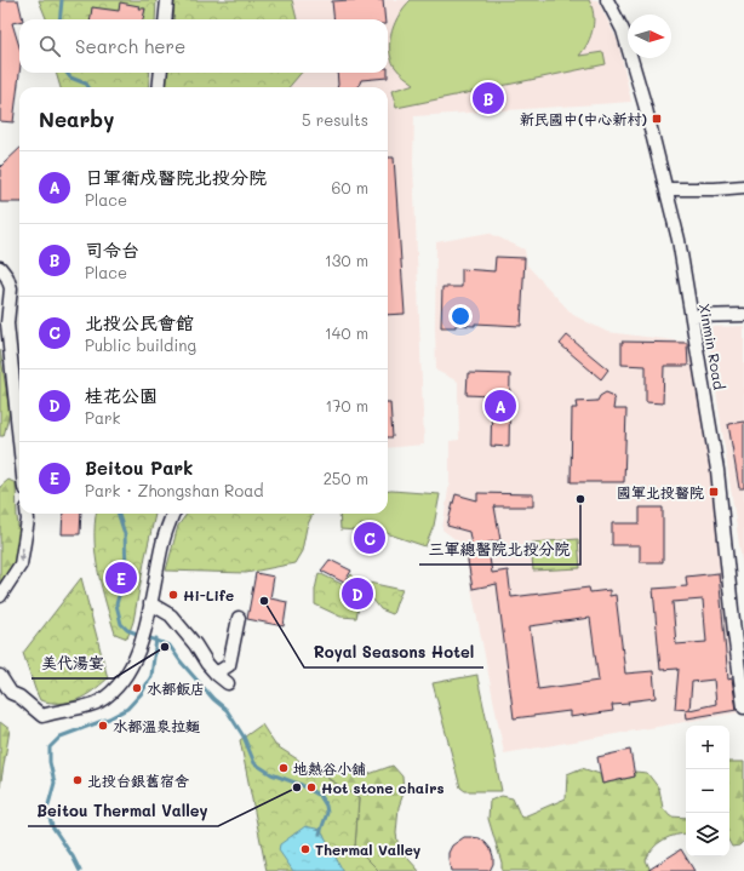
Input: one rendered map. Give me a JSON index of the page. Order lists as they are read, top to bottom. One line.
{"streets":{"street":["Xinmin Road"]},"places":{"transit":["新民國中(中心新村)","國軍北投醫院"],"other":["三軍總醫院北投分院","Hi-Life","Royal Seasons Hotel","美代湯宴","水都飯店","水都溫泉拉麵","地熱谷小舖","北投台銀舊宿舍","Beitou Thermal Valley","Hot stone chairs","Thermal Valley"]},"north":"right","page":{"search":"Search here","pins":["B","A","C","E","D"],"heading":["Nearby","5 results"],"list":[{"mark":"A","name":"日軍衛戍醫院北投分院","note":"Place","value":"60 m"},{"mark":"B","name":"司令台","note":"Place","value":"130 m"},{"mark":"C","name":"北投公民會館","note":"Public building","value":"140 m"},{"mark":"D","name":"桂花公園","note":"Park","value":"170 m"},{"mark":"E","name":"Beitou Park","note":"Park · Zhongshan Road","value":"250 m"}],"map_buttons":["+","−"]}}
